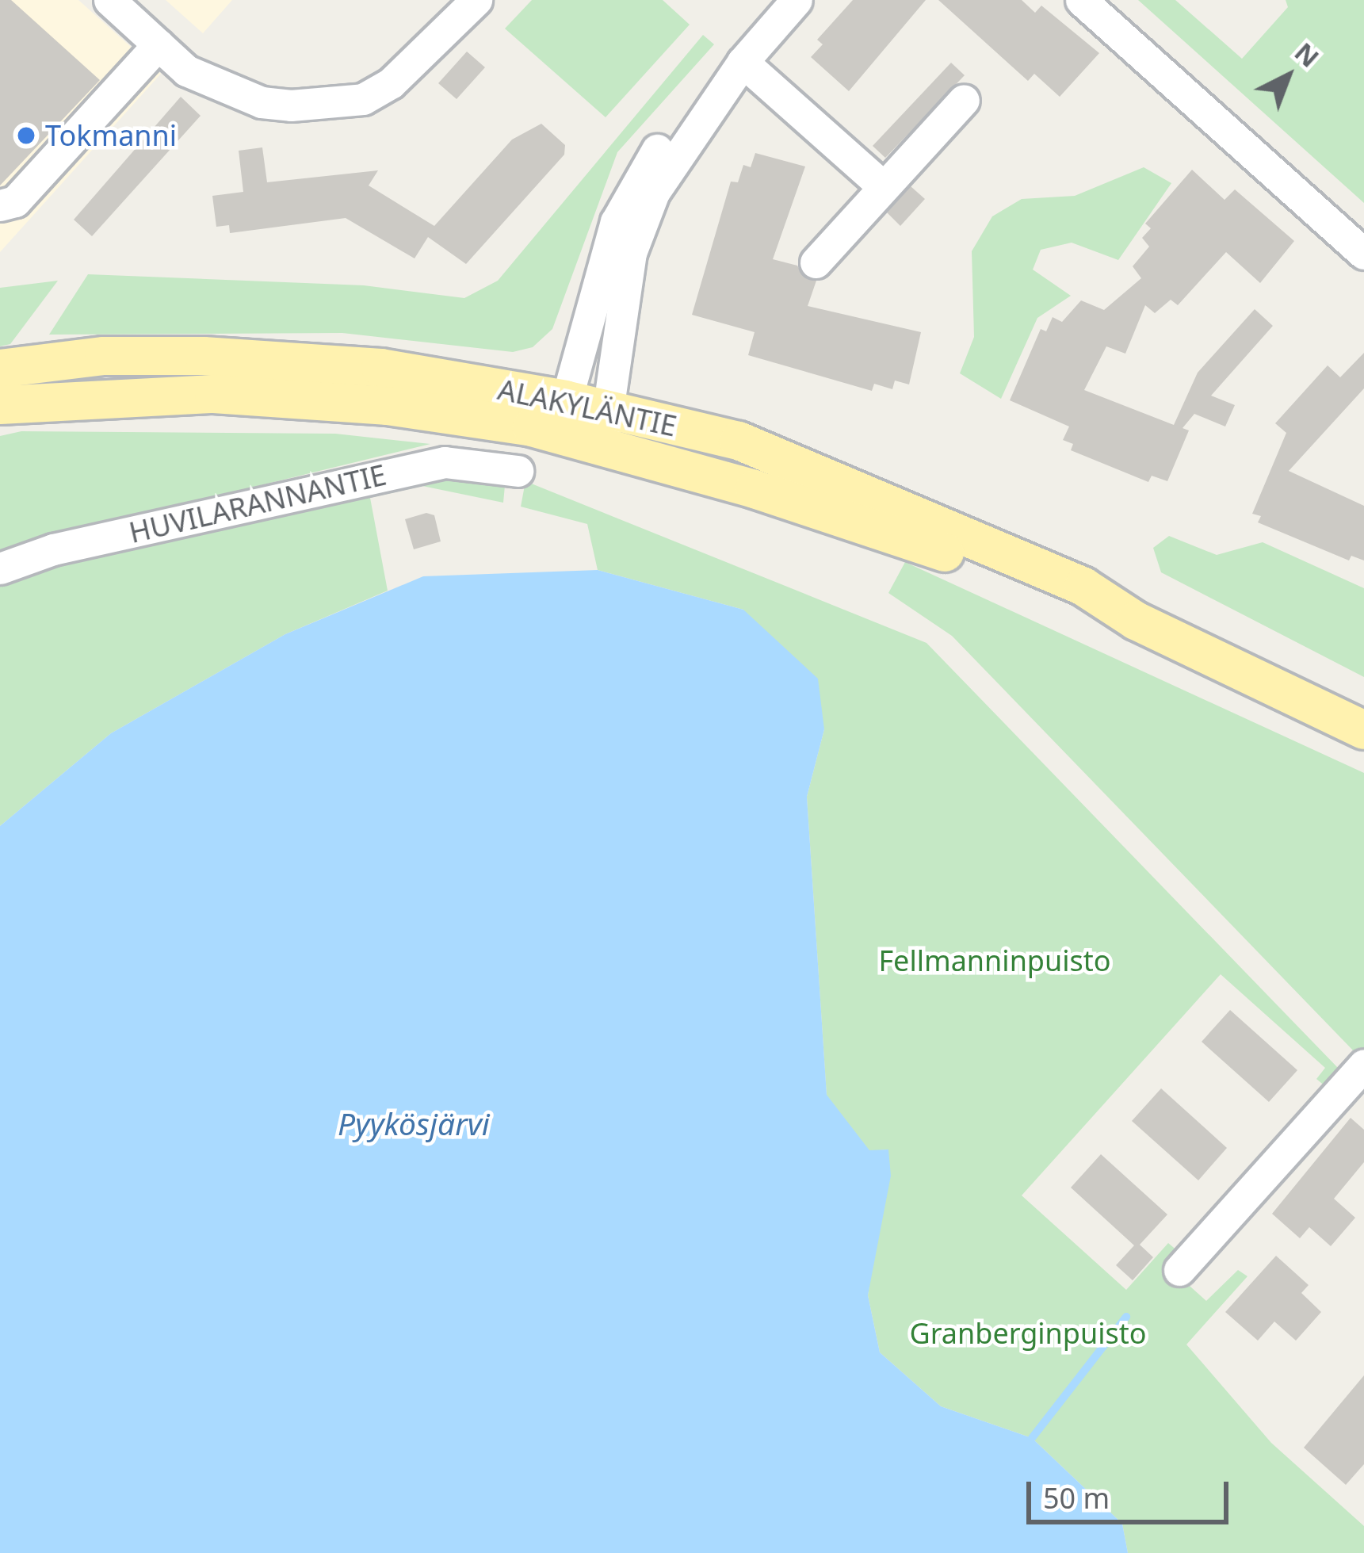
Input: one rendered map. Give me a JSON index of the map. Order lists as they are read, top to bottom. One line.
{"streets":{"main road":["ALAKYLÄNTIE"],"street":["HUVILARANNANTIE"]},"water":["Pyykösjärvi"],"parks":["Fellmanninpuisto","Granberginpuisto"],"places":["Tokmanni"],"scale_bar":"50 m","north":"top right"}
